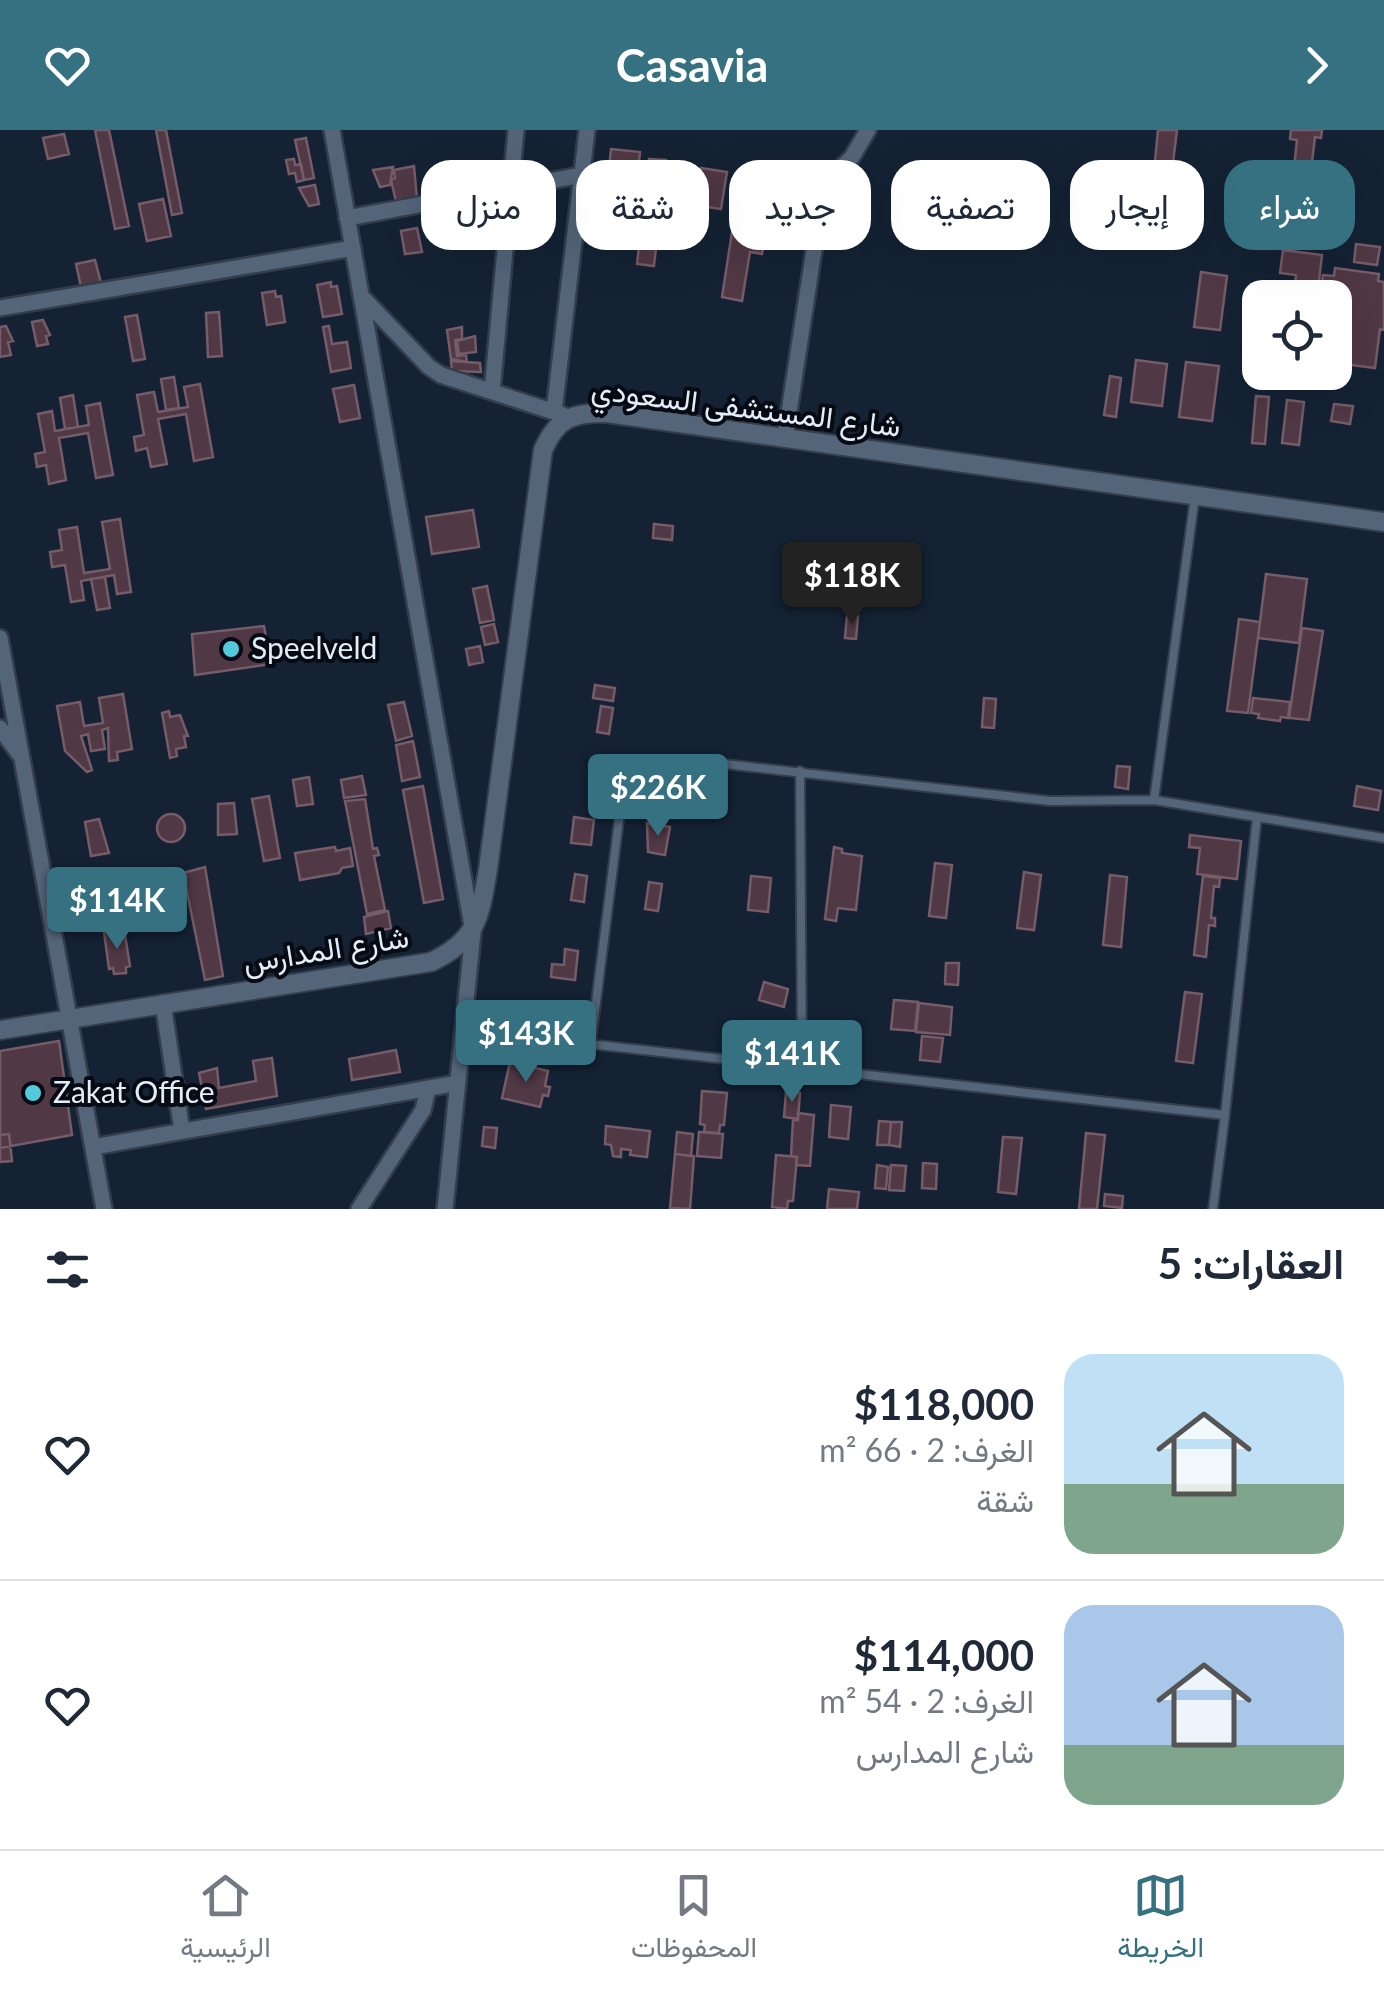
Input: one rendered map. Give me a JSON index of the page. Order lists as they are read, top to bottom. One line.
{"streets":{"street":["شارع المستشفى السعودي","شارع المدارس"]},"crossings":[["شارع المستشفى السعودي","شارع المدارس"]],"places":["Speelveld","Zakat Office"],"page":{"header":"Casavia","chip":["شراء","إيجار","تصفية","جديد","شقة","منزل"],"price":["$118K","$226K","$114K","$143K","$141K"],"heading":"العقارات: 5","list":[{"name":"$118,000","note":"الغرف: 2 · 66 m² · شقة"},{"name":"$114,000","note":"الغرف: 2 · 54 m² · شارع المدارس"}],"tabs":["الخريطة","المحفوظات","الرئيسية"]}}
